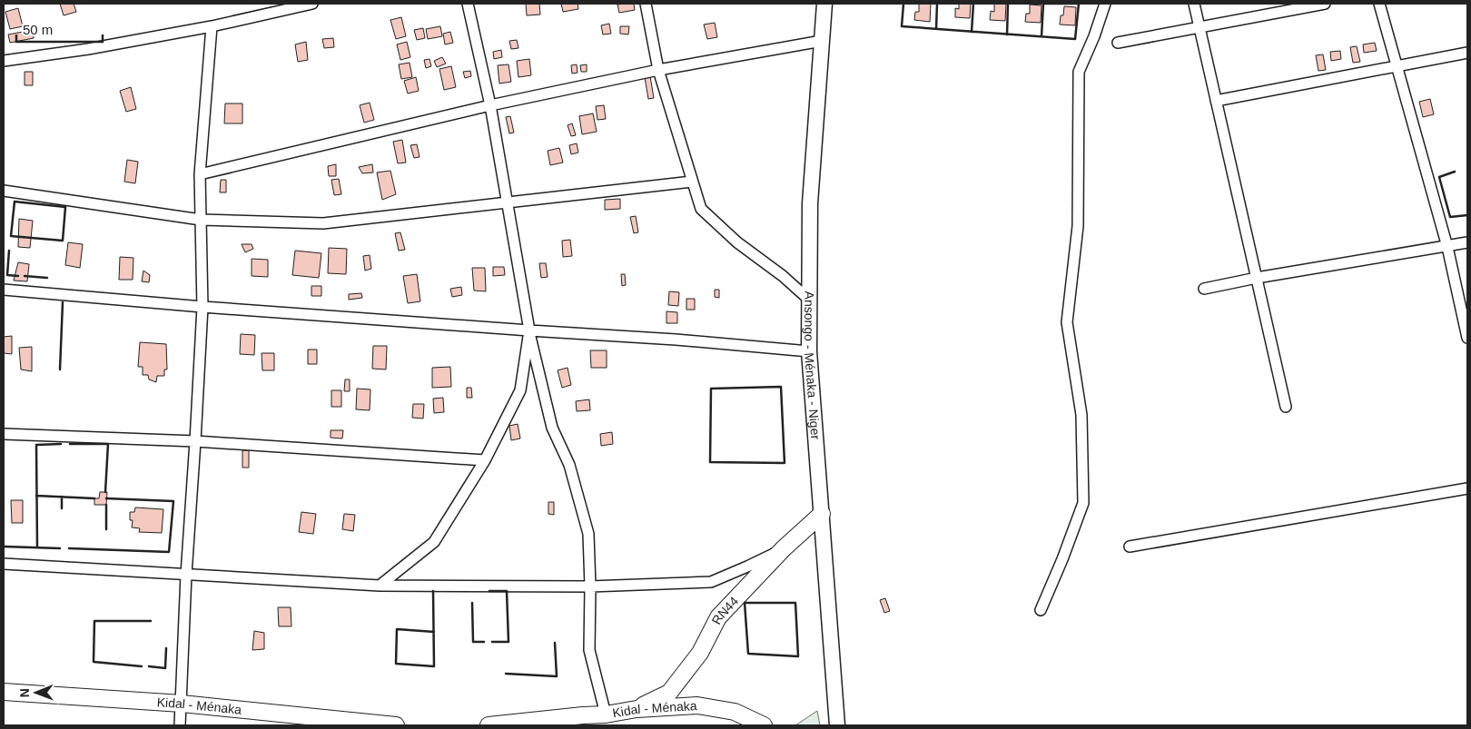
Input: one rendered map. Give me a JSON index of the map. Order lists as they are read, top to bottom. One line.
{"streets":{"main road":["Ansongo - Ménaka - Niger","RN44","Kidal - Ménaka"]},"crossings":[["Ansongo - Ménaka - Niger","RN44"],["RN44","Kidal - Ménaka"]],"scale_bar":"50 m","north":"left"}
